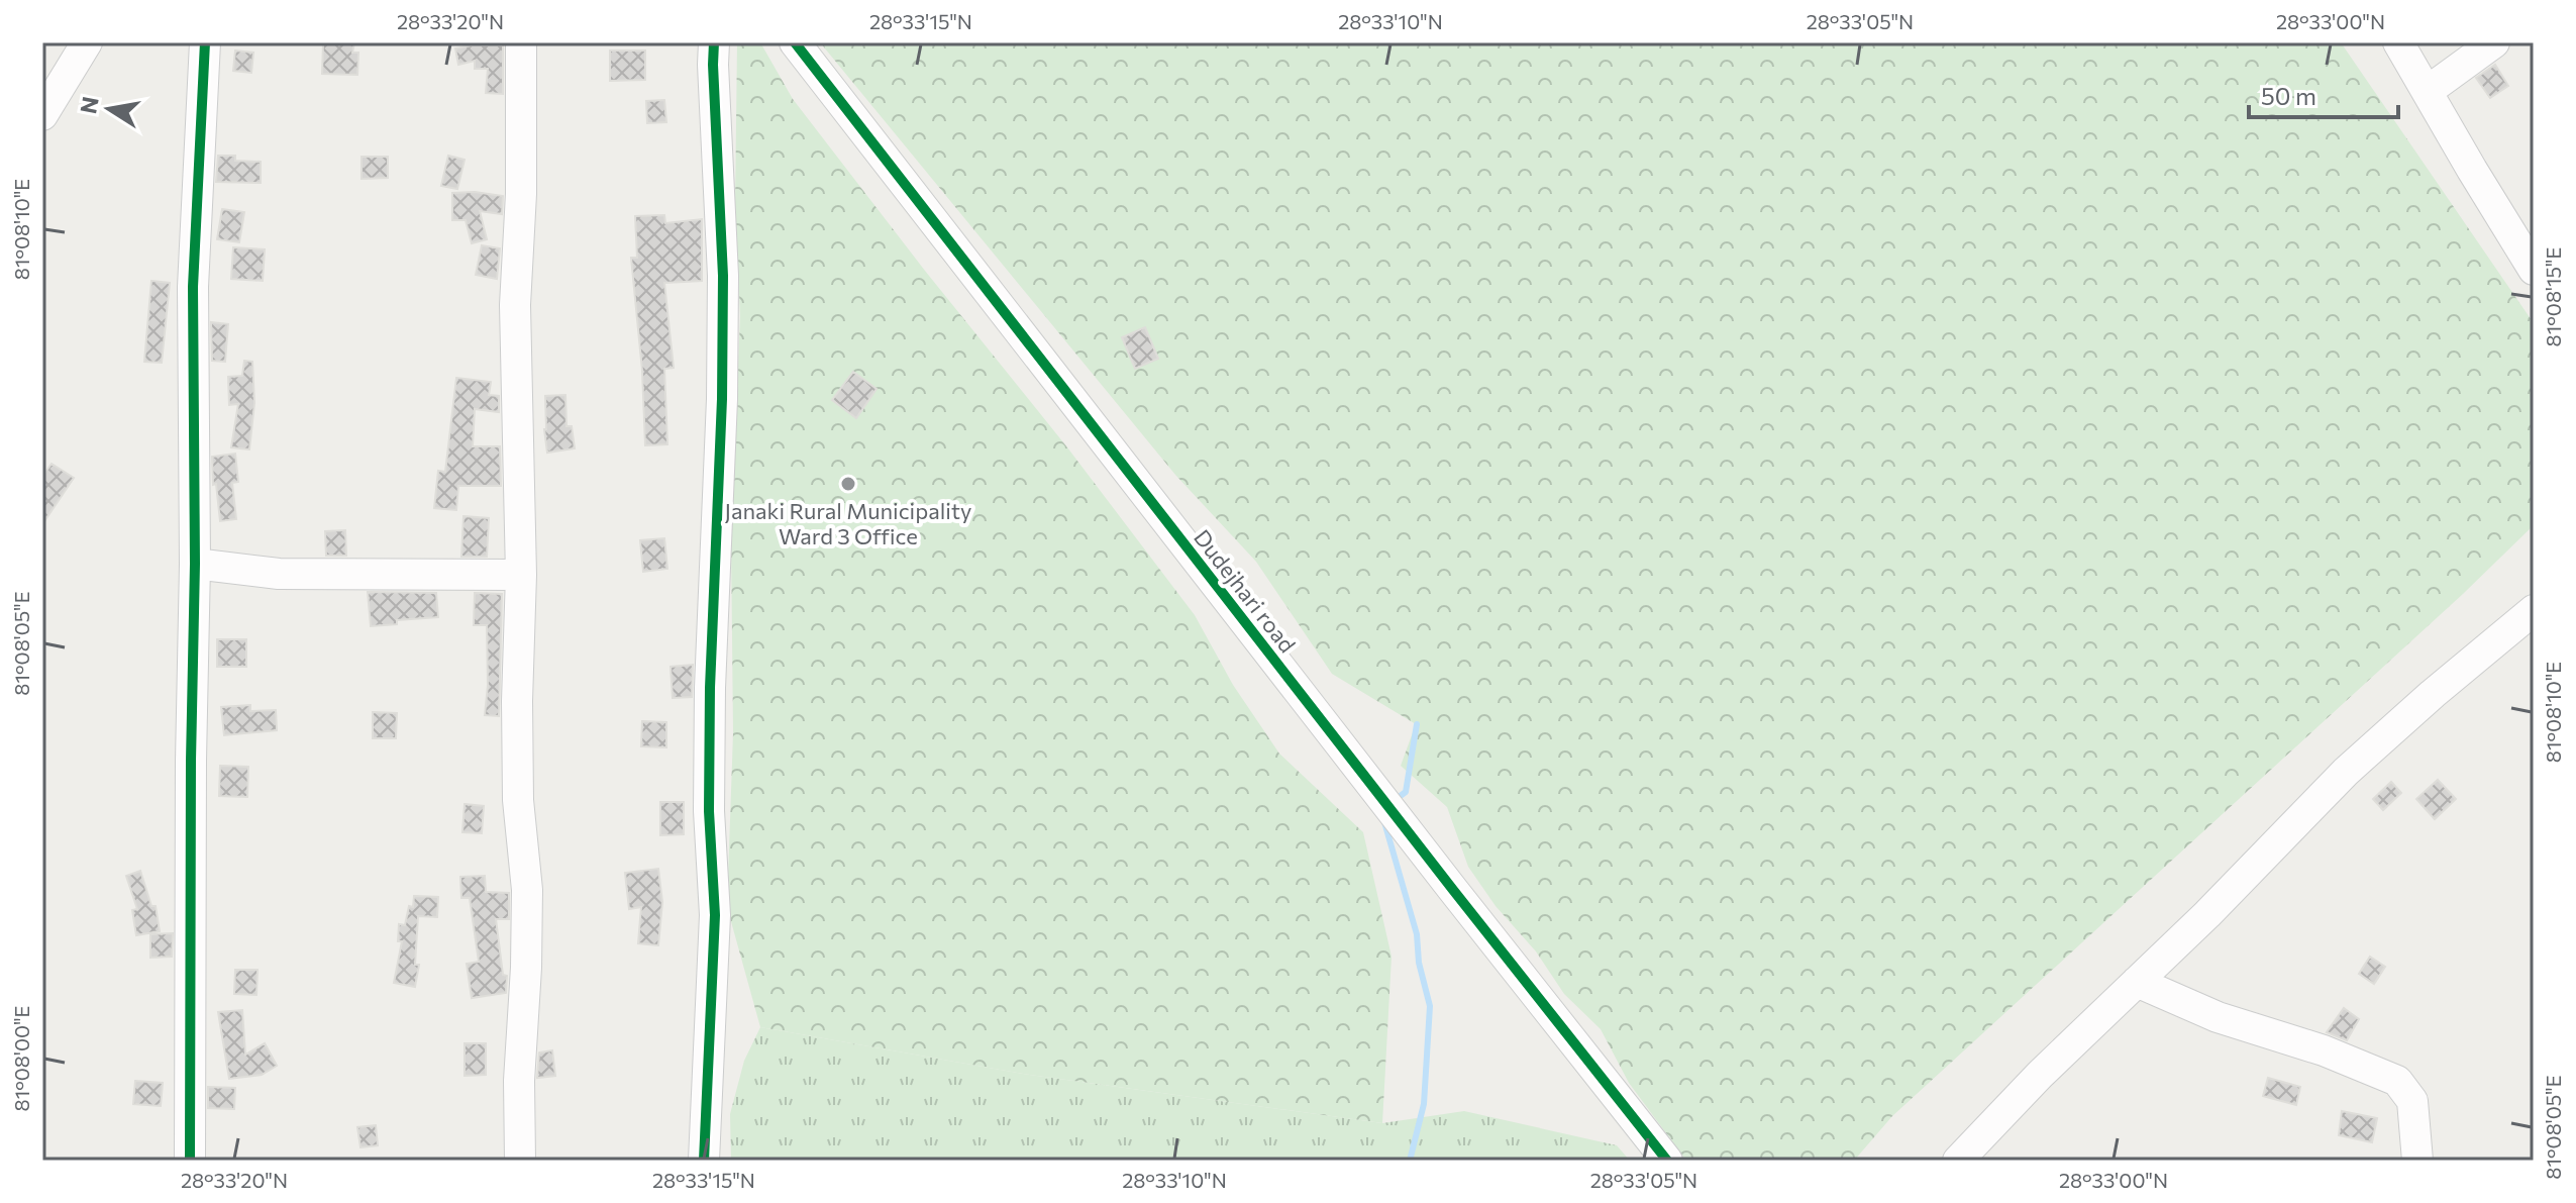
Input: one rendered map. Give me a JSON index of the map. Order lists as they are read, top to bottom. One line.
{"streets":{"street":["Dudejhari road"]},"places":["Janaki Rural Municipality Ward 3 Office"],"scale_bar":"50 m","north":"left","coordinates":["28°33'20\"N","28°33'15\"N","28°33'10\"N","28°33'05\"N","28°33'00\"N","81°08'10\"E","81°08'15\"E","81°08'05\"E","81°08'00\"E"]}
